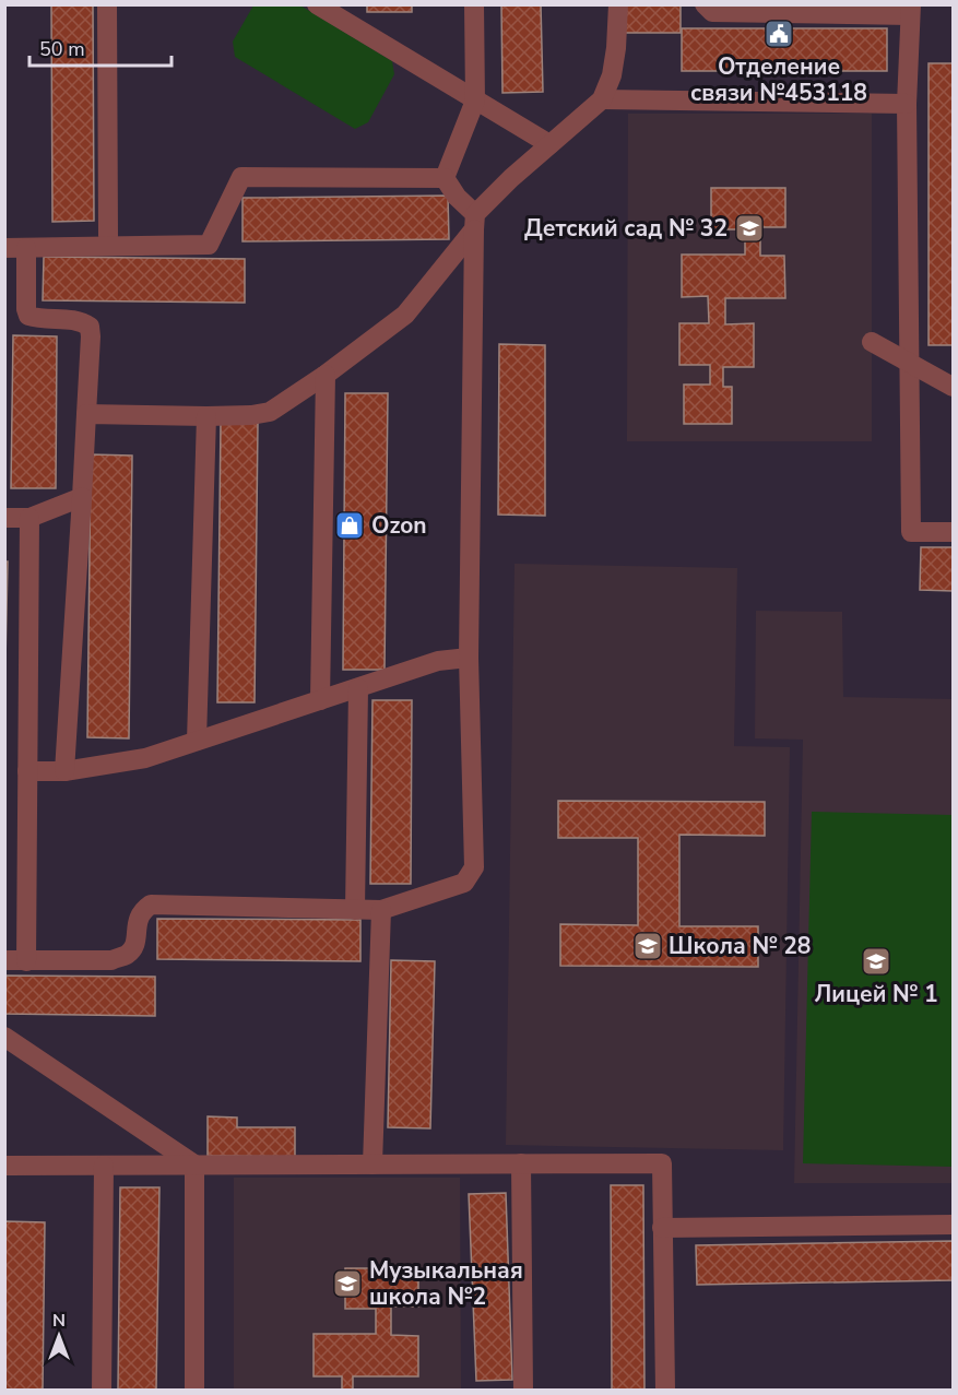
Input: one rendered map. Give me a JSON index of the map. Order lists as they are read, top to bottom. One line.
{"places":{"public building":["Отделение связи №453118"],"school or university":["Детский сад № 32","Школа № 28","Лицей № 1","Музыкальная школа №2"],"shop":["Ozon"]},"scale_bar":"50 m","north":"top"}
